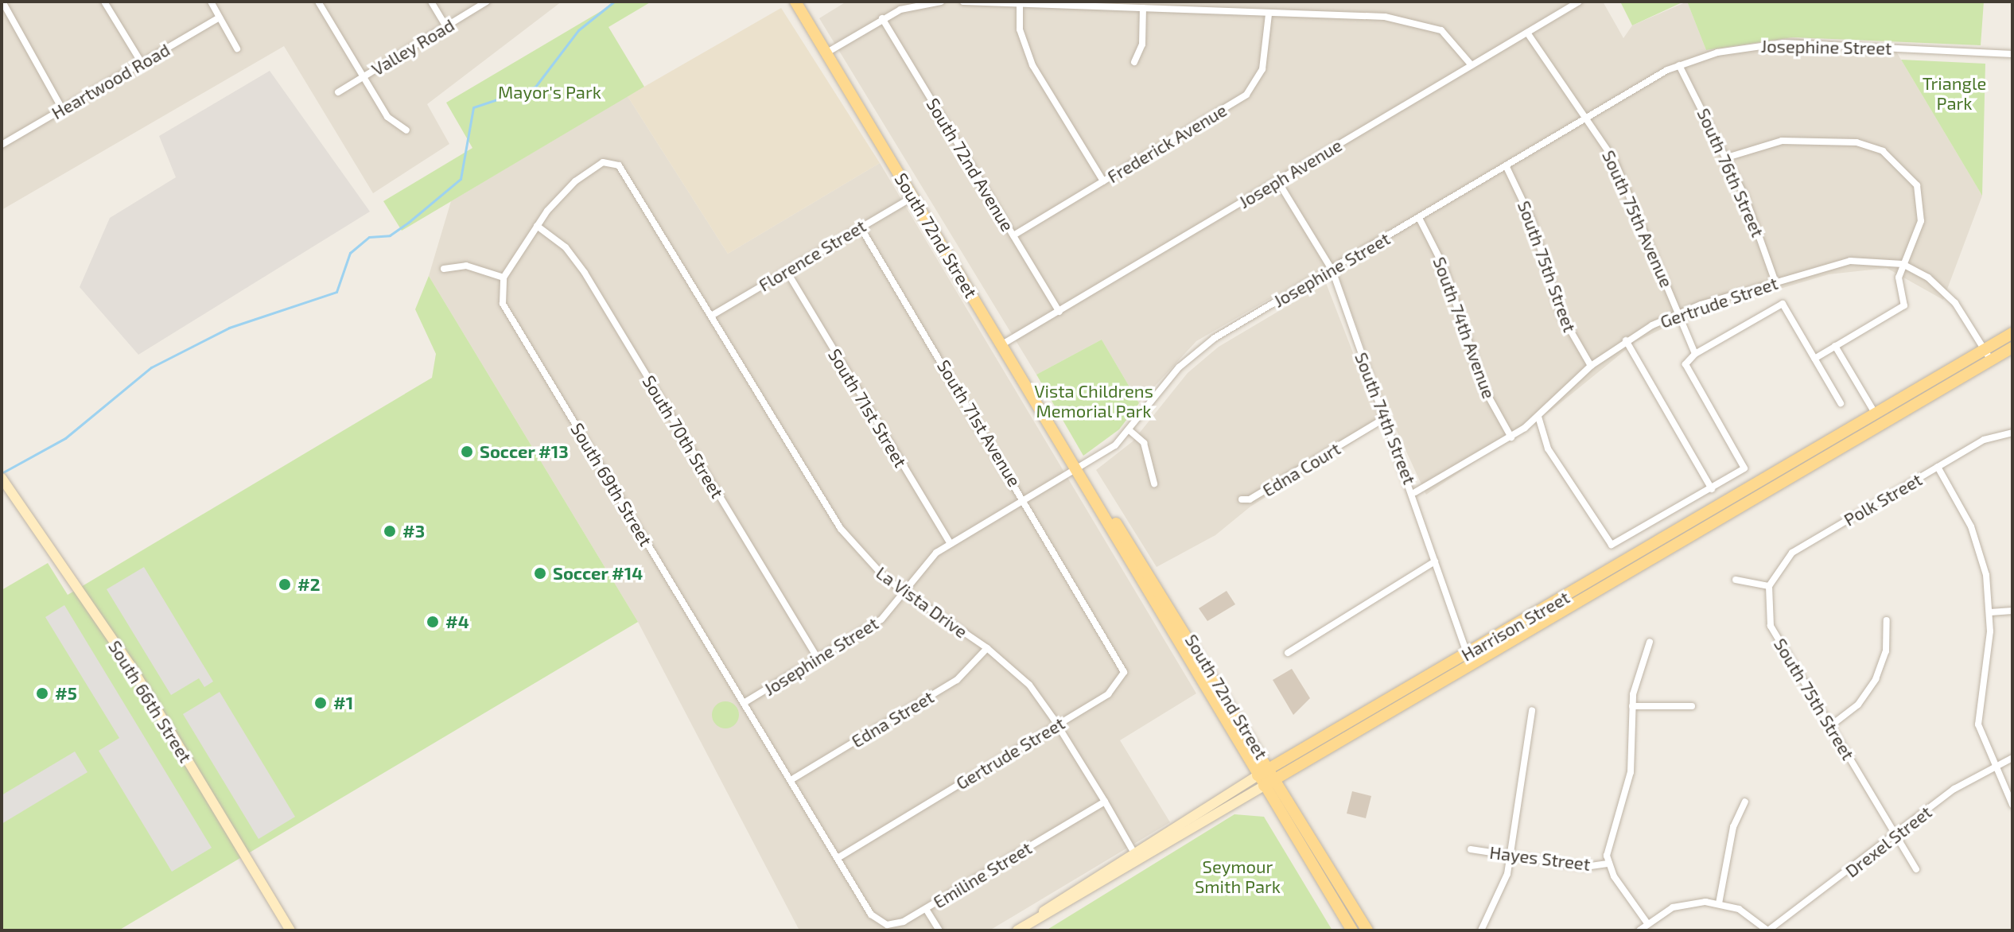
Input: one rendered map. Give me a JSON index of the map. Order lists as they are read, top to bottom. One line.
{"streets":{"main road":["South 72nd Street","Harrison Street","South 66th Street"],"street":["Valley Road","Josephine Street","Heartwood Road","Frederick Avenue","South 72nd Avenue","South 76th Street","Joseph Avenue","South 75th Avenue","Florence Street","South 75th Street","Gertrude Street","South 74th Avenue","South 71st Street","South 74th Street","South 71st Avenue","South 70th Street","Edna Court","South 69th Street","Polk Street","La Vista Drive","Edna Street","Drexel Street","Hayes Street","Emiline Street"]},"crossings":[["Josephine Street","South 76th Street"],["Josephine Street","South 75th Avenue"],["Josephine Street","South 72nd Street"],["Josephine Street","South 75th Street"],["Josephine Street","South 74th Avenue"],["Josephine Street","South 71st Street"],["Josephine Street","South 74th Street"],["Josephine Street","South 71st Avenue"],["Josephine Street","South 70th Street"],["Josephine Street","South 69th Street"],["Josephine Street","La Vista Drive"],["Frederick Avenue","South 72nd Avenue"],["South 72nd Avenue","Joseph Avenue"],["South 76th Street","Gertrude Street"],["Joseph Avenue","South 75th Avenue"],["Joseph Avenue","South 72nd Street"],["Joseph Avenue","South 74th Street"],["South 75th Avenue","Gertrude Street"],["South 72nd Street","Florence Street"],["South 72nd Street","Harrison Street"],["Florence Street","South 71st Street"],["Florence Street","South 71st Avenue"],["Florence Street","La Vista Drive"],["South 75th Street","Gertrude Street"],["South 75th Street","Polk Street"],["South 75th Street","Drexel Street"],["Gertrude Street","South 74th Avenue"],["Gertrude Street","South 74th Street"],["Gertrude Street","South 71st Avenue"],["Gertrude Street","South 69th Street"],["Gertrude Street","La Vista Drive"],["South 74th Street","Edna Court"],["South 74th Street","Harrison Street"],["South 70th Street","La Vista Drive"],["South 69th Street","Edna Street"],["South 69th Street","Emiline Street"],["La Vista Drive","Harrison Street"],["La Vista Drive","Edna Street"],["La Vista Drive","Emiline Street"]],"parks":["Triangle Park","Mayor's Park","Vista Childrens Memorial Park","Seymour Smith Park"],"places":["Soccer #13","#3","Soccer #14","#2","#4","#5","#1"]}
